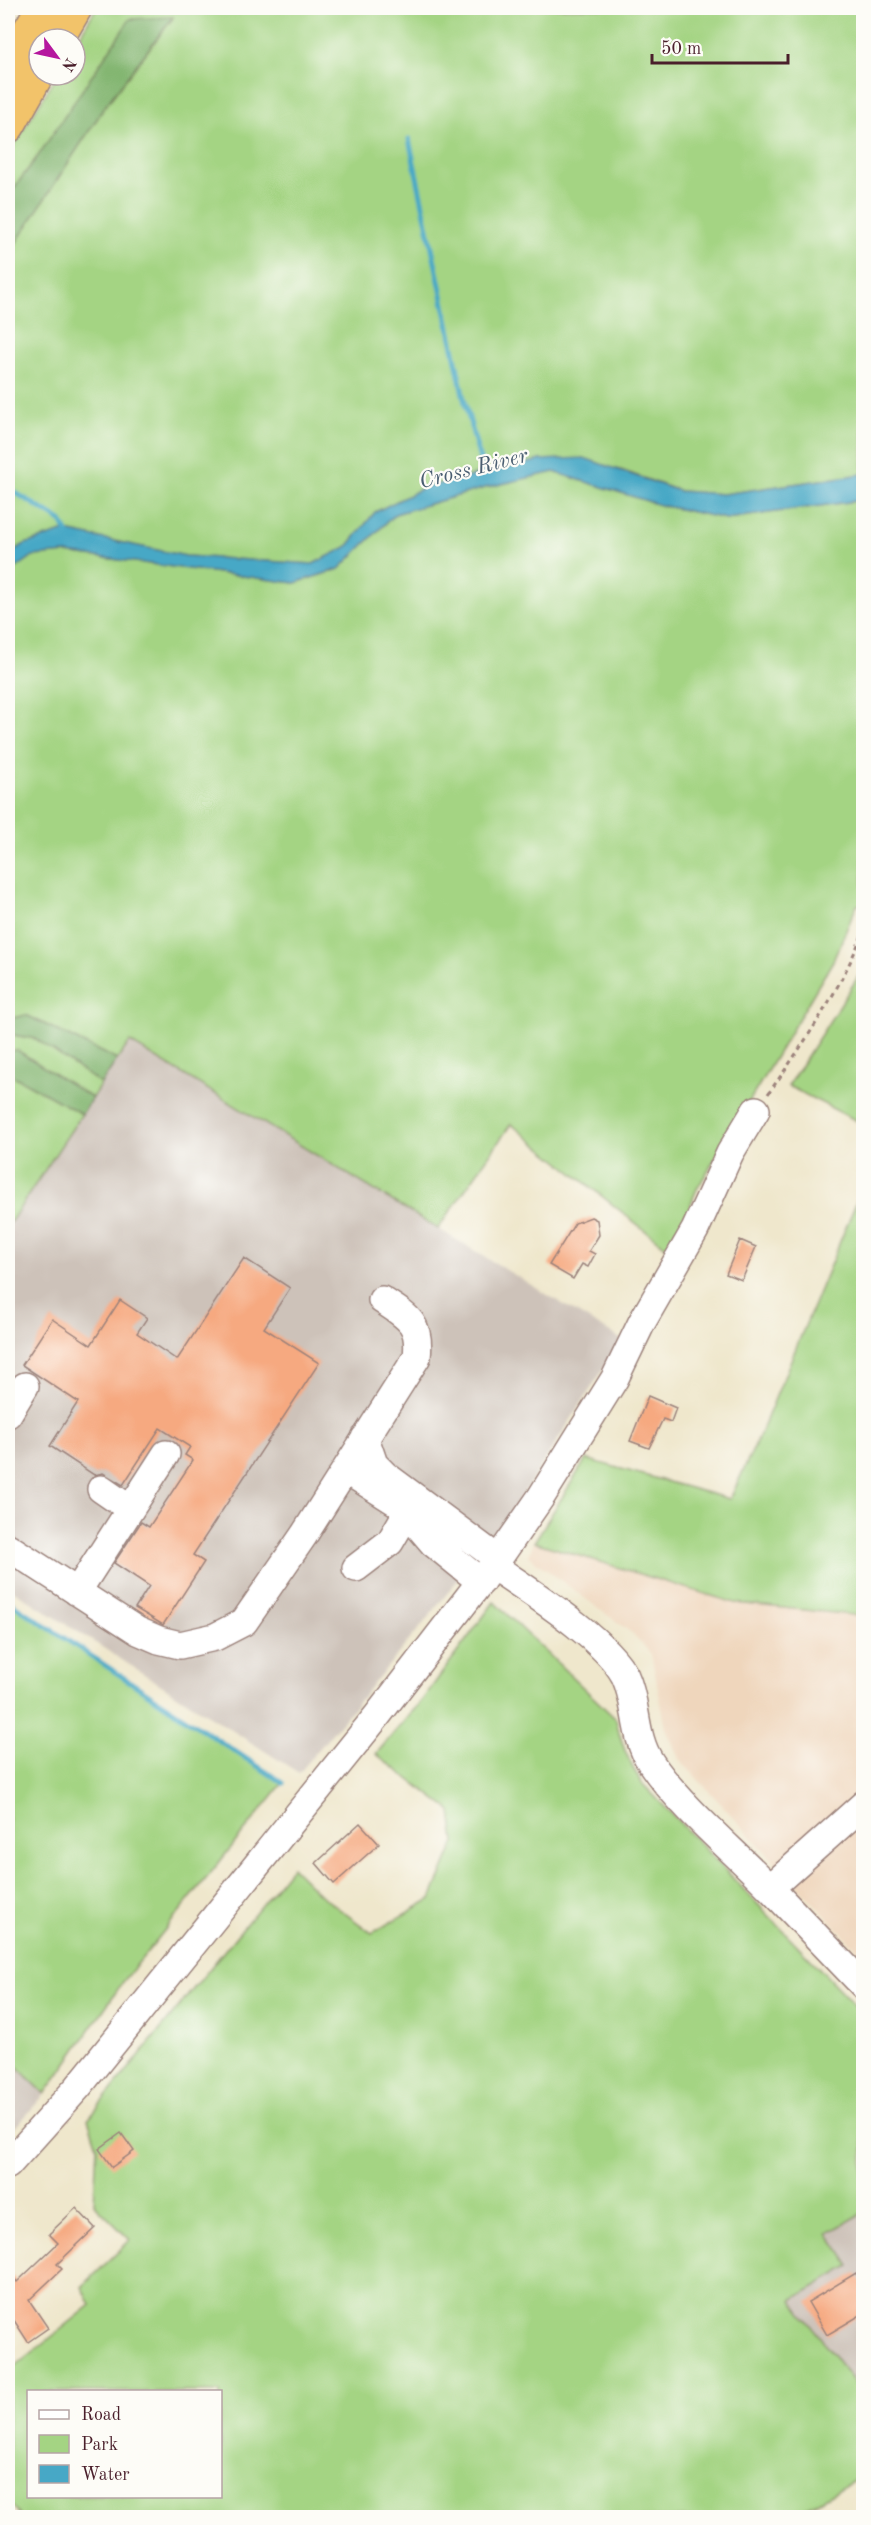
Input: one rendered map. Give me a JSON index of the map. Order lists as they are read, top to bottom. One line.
{"water":["Cross River"],"legend":["Road","Park","Water"],"scale_bar":"50 m","north":"bottom right"}
